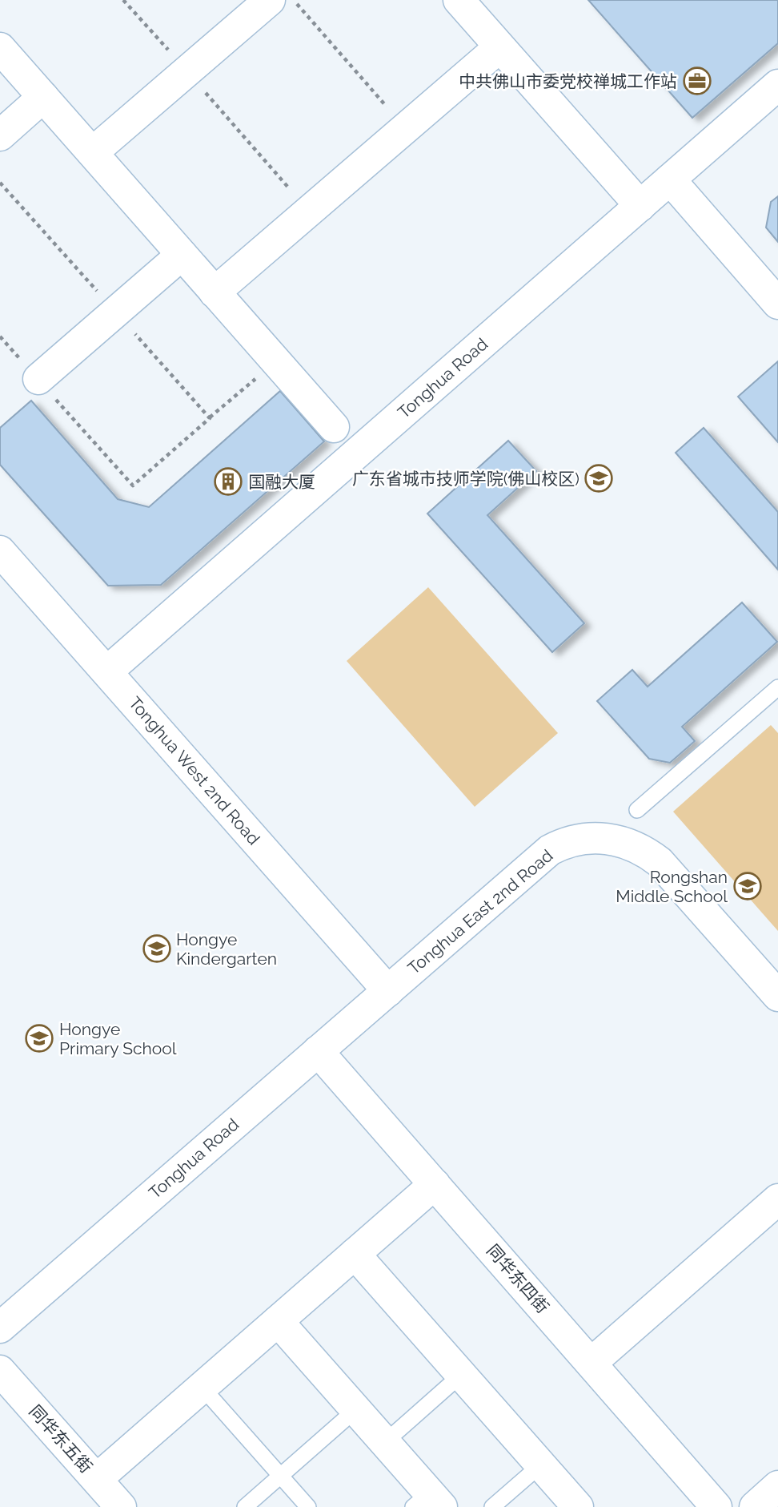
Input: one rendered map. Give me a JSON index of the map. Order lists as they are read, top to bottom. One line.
{"streets":{"street":["Tonghua Road","Tonghua West 2nd Road","Tonghua East 2nd Road","同华东四街","同华东五街"]},"crossings":[["Tonghua Road","Tonghua West 2nd Road"],["Tonghua Road","Tonghua East 2nd Road"],["Tonghua Road","同华东四街"],["Tonghua West 2nd Road","Tonghua East 2nd Road"]],"places":{"office":["中共佛山市委党校禅城工作站"],"school or university":["广东省城市技师学院(佛山校区)","Rongshan Middle School","Hongye Kindergarten","Hongye Primary School"],"building":["国融大厦"]}}
